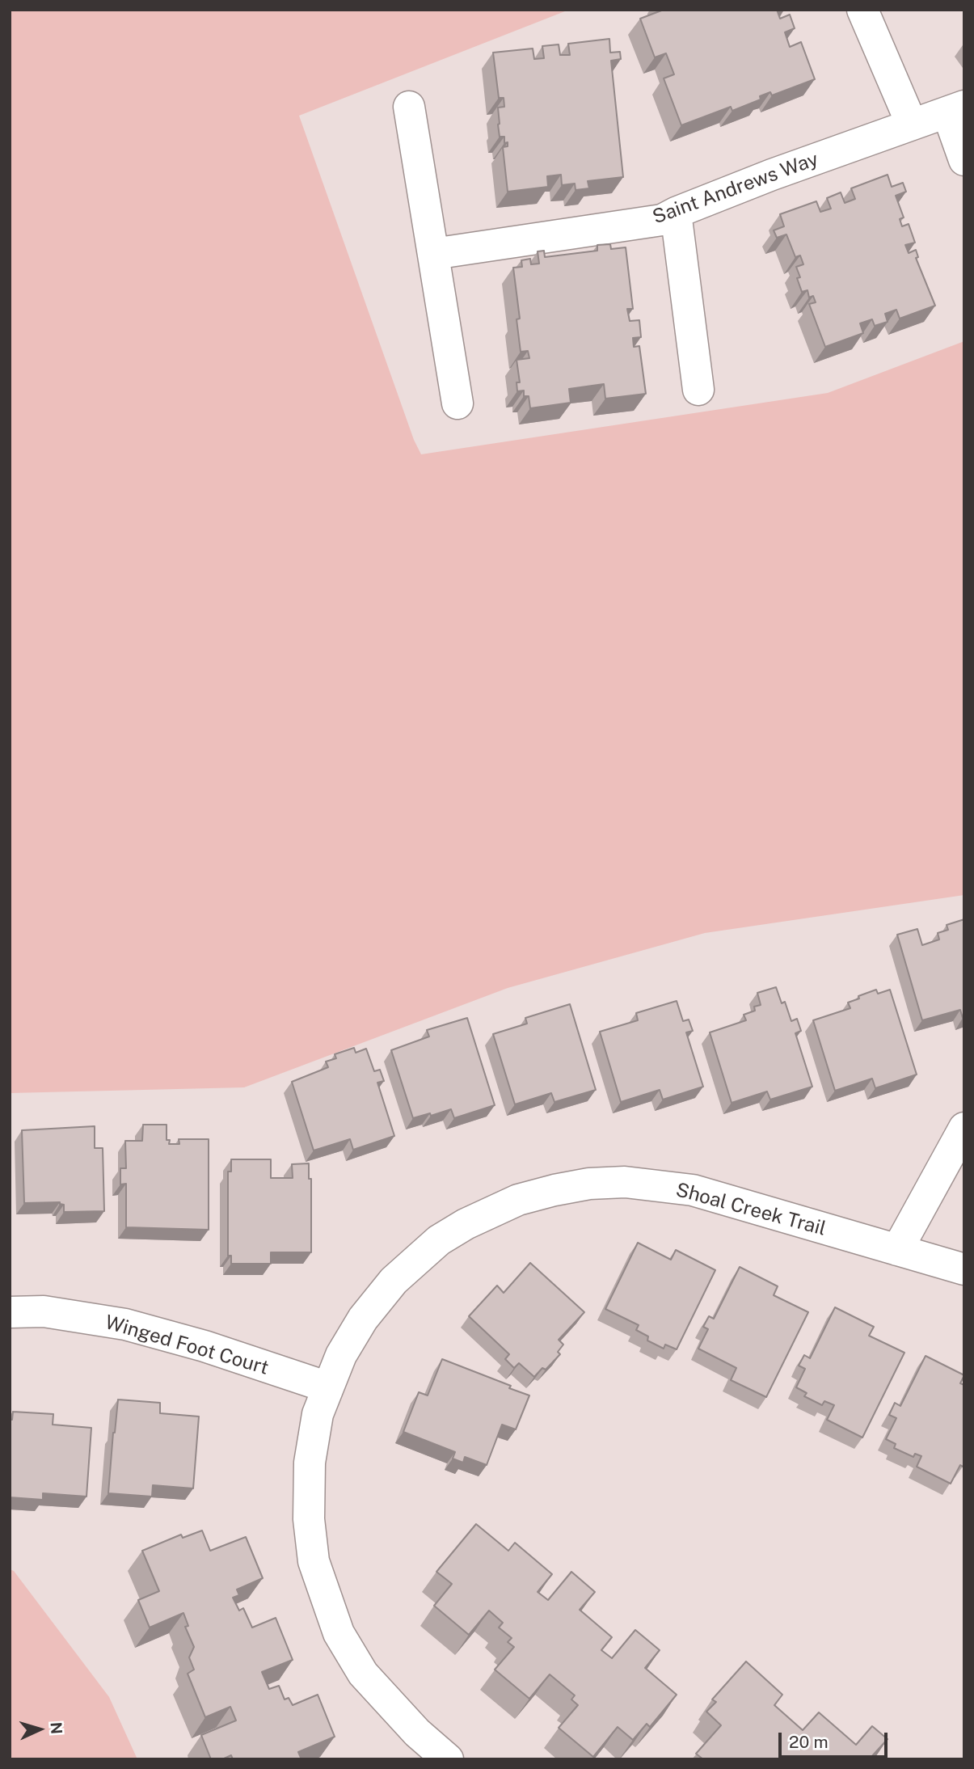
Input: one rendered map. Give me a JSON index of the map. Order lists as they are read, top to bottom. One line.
{"streets":{"street":["Saint Andrews Way","Shoal Creek Trail","Winged Foot Court"]},"crossings":[["Shoal Creek Trail","Winged Foot Court"]],"scale_bar":"20 m","north":"right"}
